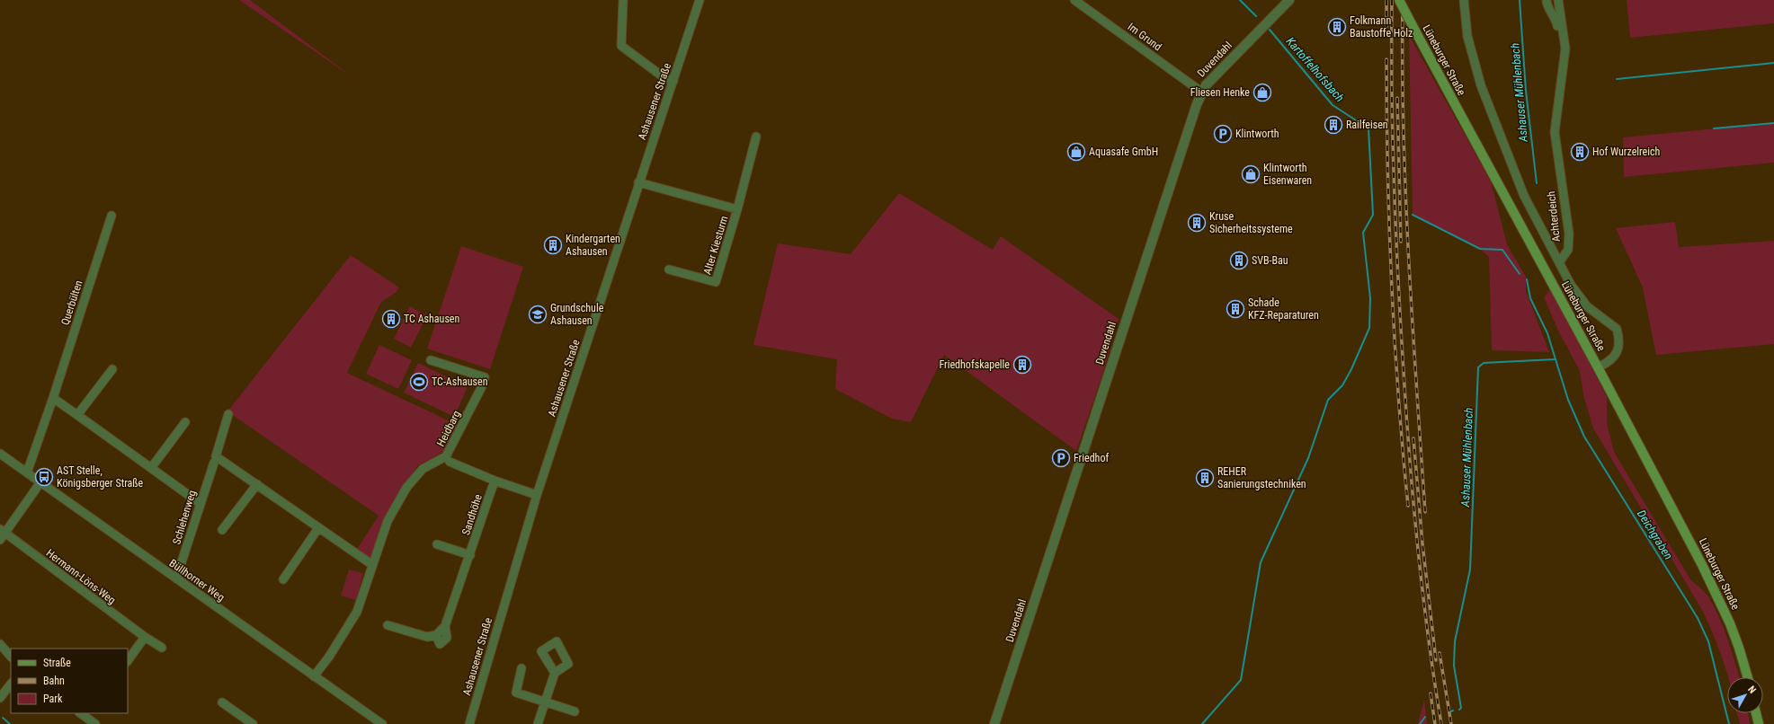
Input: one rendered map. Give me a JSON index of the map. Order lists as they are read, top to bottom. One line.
{"streets":{"main road":["Lüneburger Straße"],"street":["Im Grund","Duvendahl","Ashausener Straße","Achterdeich","Alter Kiesturm","Querbülten","Heidbarg","Sandhöhe","Schlehenweg","Hermann-Löns-Weg","Büllhorner Weg"]},"crossings":[["Im Grund","Duvendahl"],["Ashausener Straße","Alter Kiesturm"],["Querbülten","Büllhorner Weg"],["Heidbarg","Büllhorner Weg"],["Schlehenweg","Büllhorner Weg"]],"water":["Kartoffelhofsbach","Ashauser Mühlenbach","Deichgraben"],"places":{"building":["Folkmann Baustoffe Holz","Railfeisen","Hof Wurzelreich","Kruse Sicherheitssysteme","Kindergarten Ashausen","SVB-Bau","Schade KFZ-Reparaturen","TC Ashausen","Friedhofskapelle","REHER Sanierungstechniken"],"shop":["Fliesen Henke","Aquasafe GmbH","Klintworth Eisenwaren"],"parking":["Klintworth","Friedhof"],"school or university":["Grundschule Ashausen"],"sports":["TC-Ashausen"],"bus stop":["AST Stelle, Königsberger Straße"]},"legend":["Straße","Bahn","Park"],"north":"top right"}
